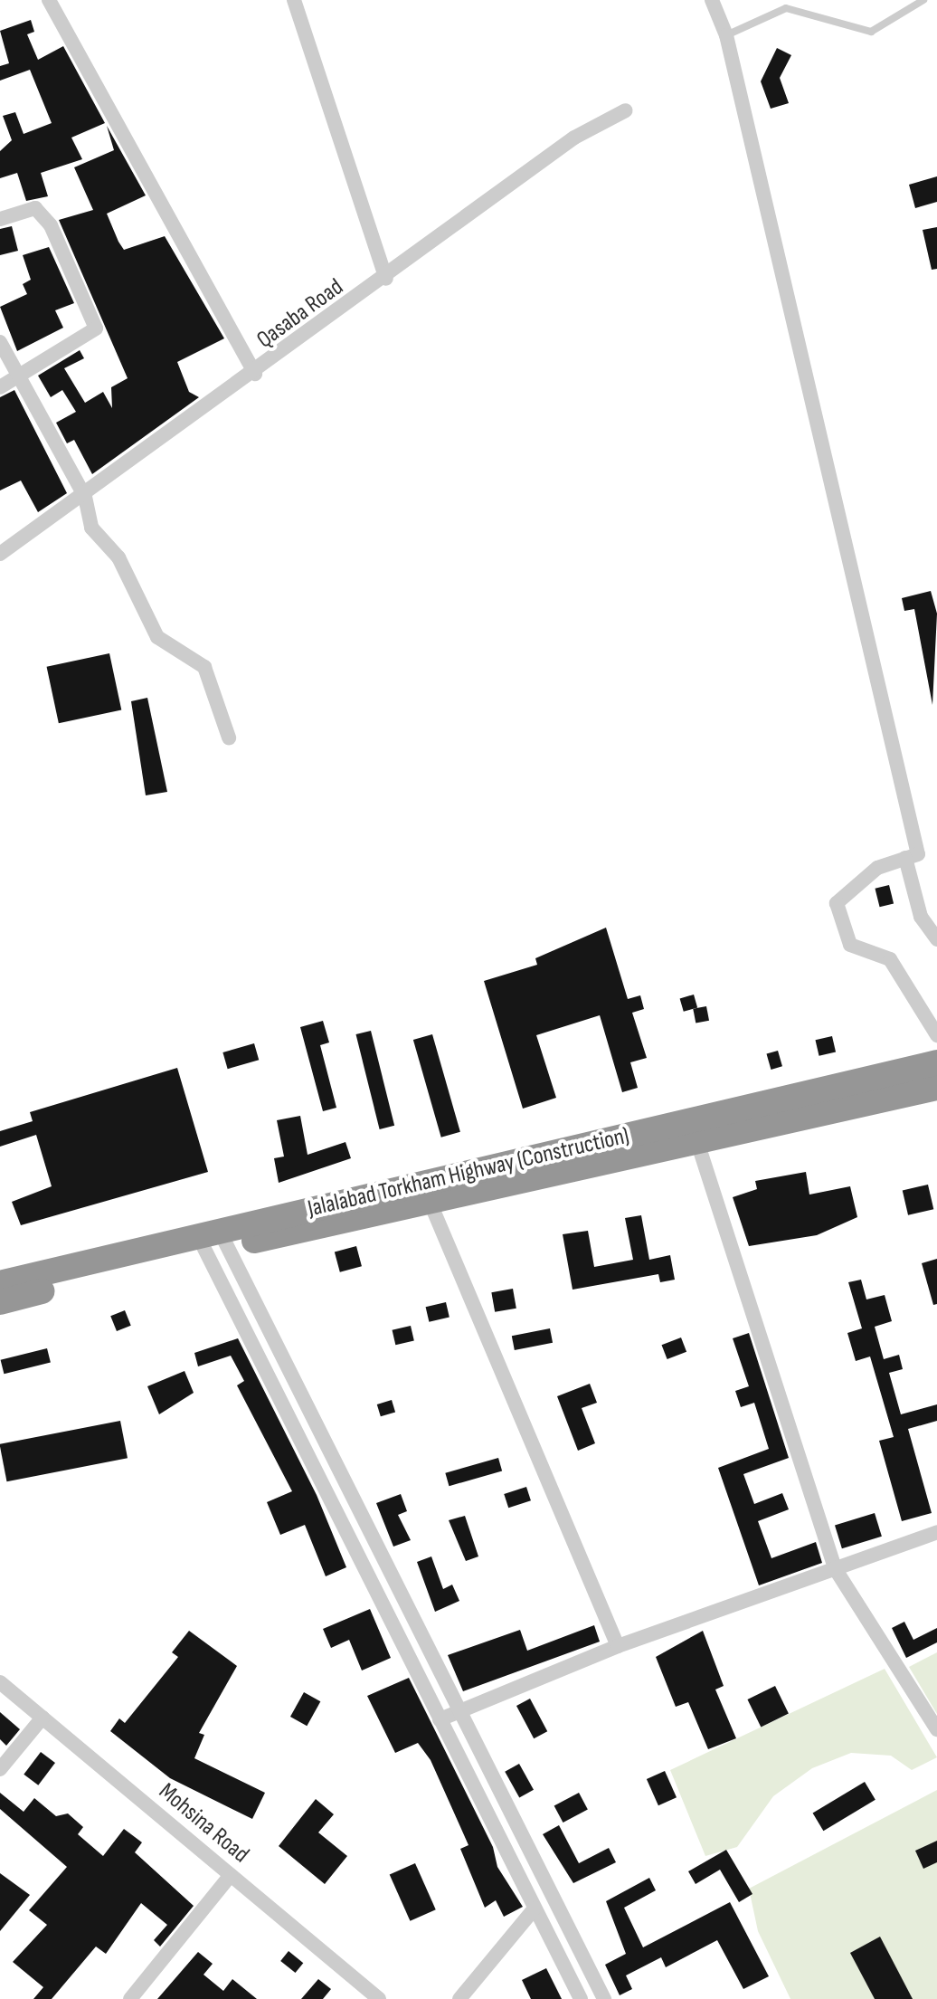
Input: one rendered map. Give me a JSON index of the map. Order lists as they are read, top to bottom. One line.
{"streets":{"highway":["Jalalabad Torkham Highway (Construction)"],"street":["Qasaba Road","Mohsina Road"]}}
